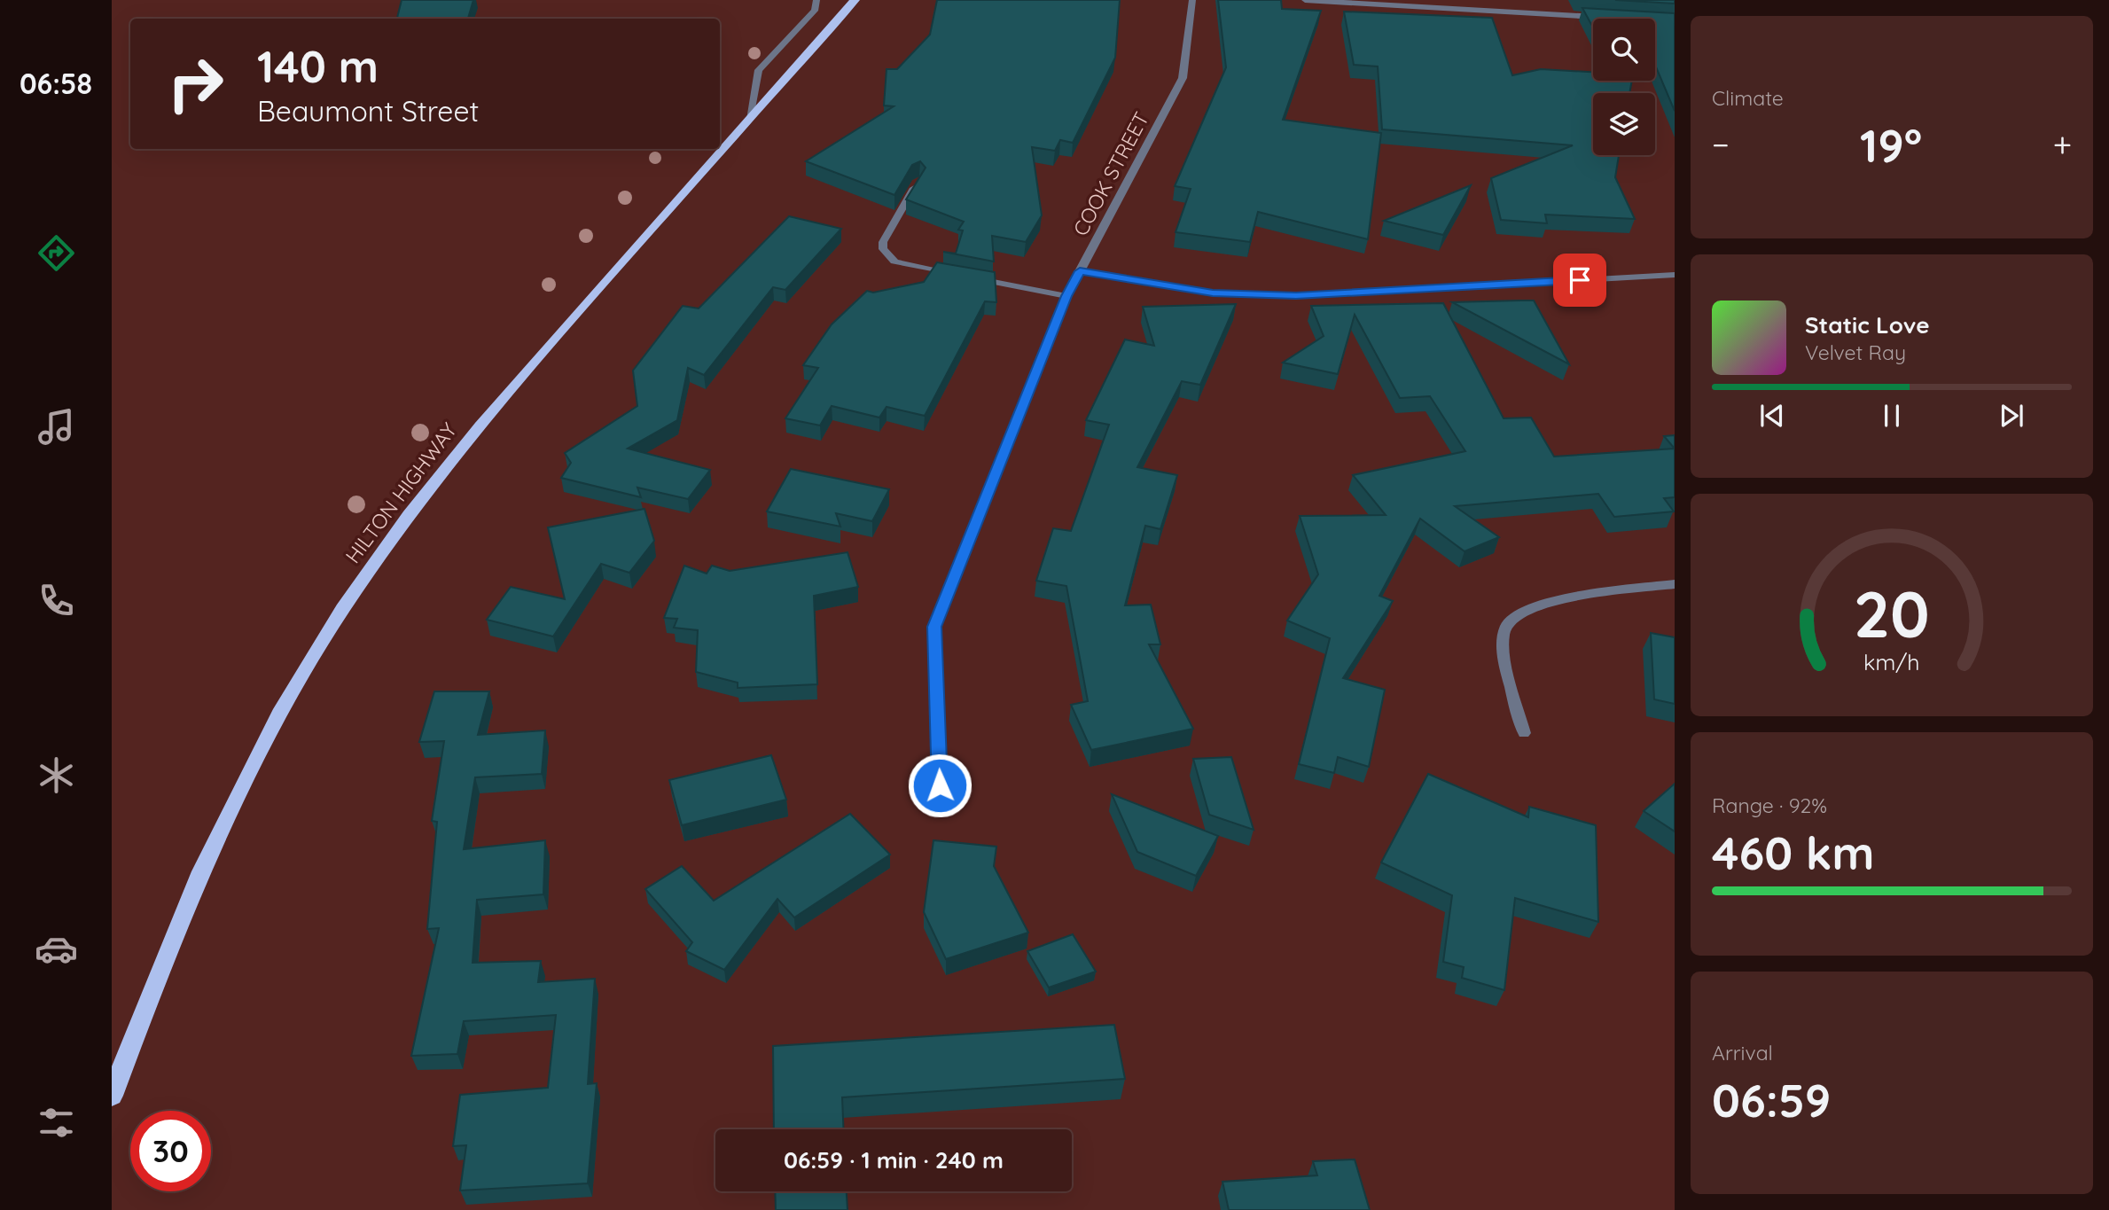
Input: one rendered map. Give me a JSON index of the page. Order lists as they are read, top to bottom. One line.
{"streets":{"highway":["HILTON HIGHWAY"],"street":["COOK STREET"]},"page":{"tabs":"06:58","tile":["Climate",["Range · 92%","460 km"],["Arrival","06:59"]],"turn":["140 m","Beaumont Street"],"heat":["−","19°","+"],"song":["Static Love","Velvet Ray"],"limit":"30","trip":"06:59 · 1 min · 240 m","gauge":["20","km/h"]}}
